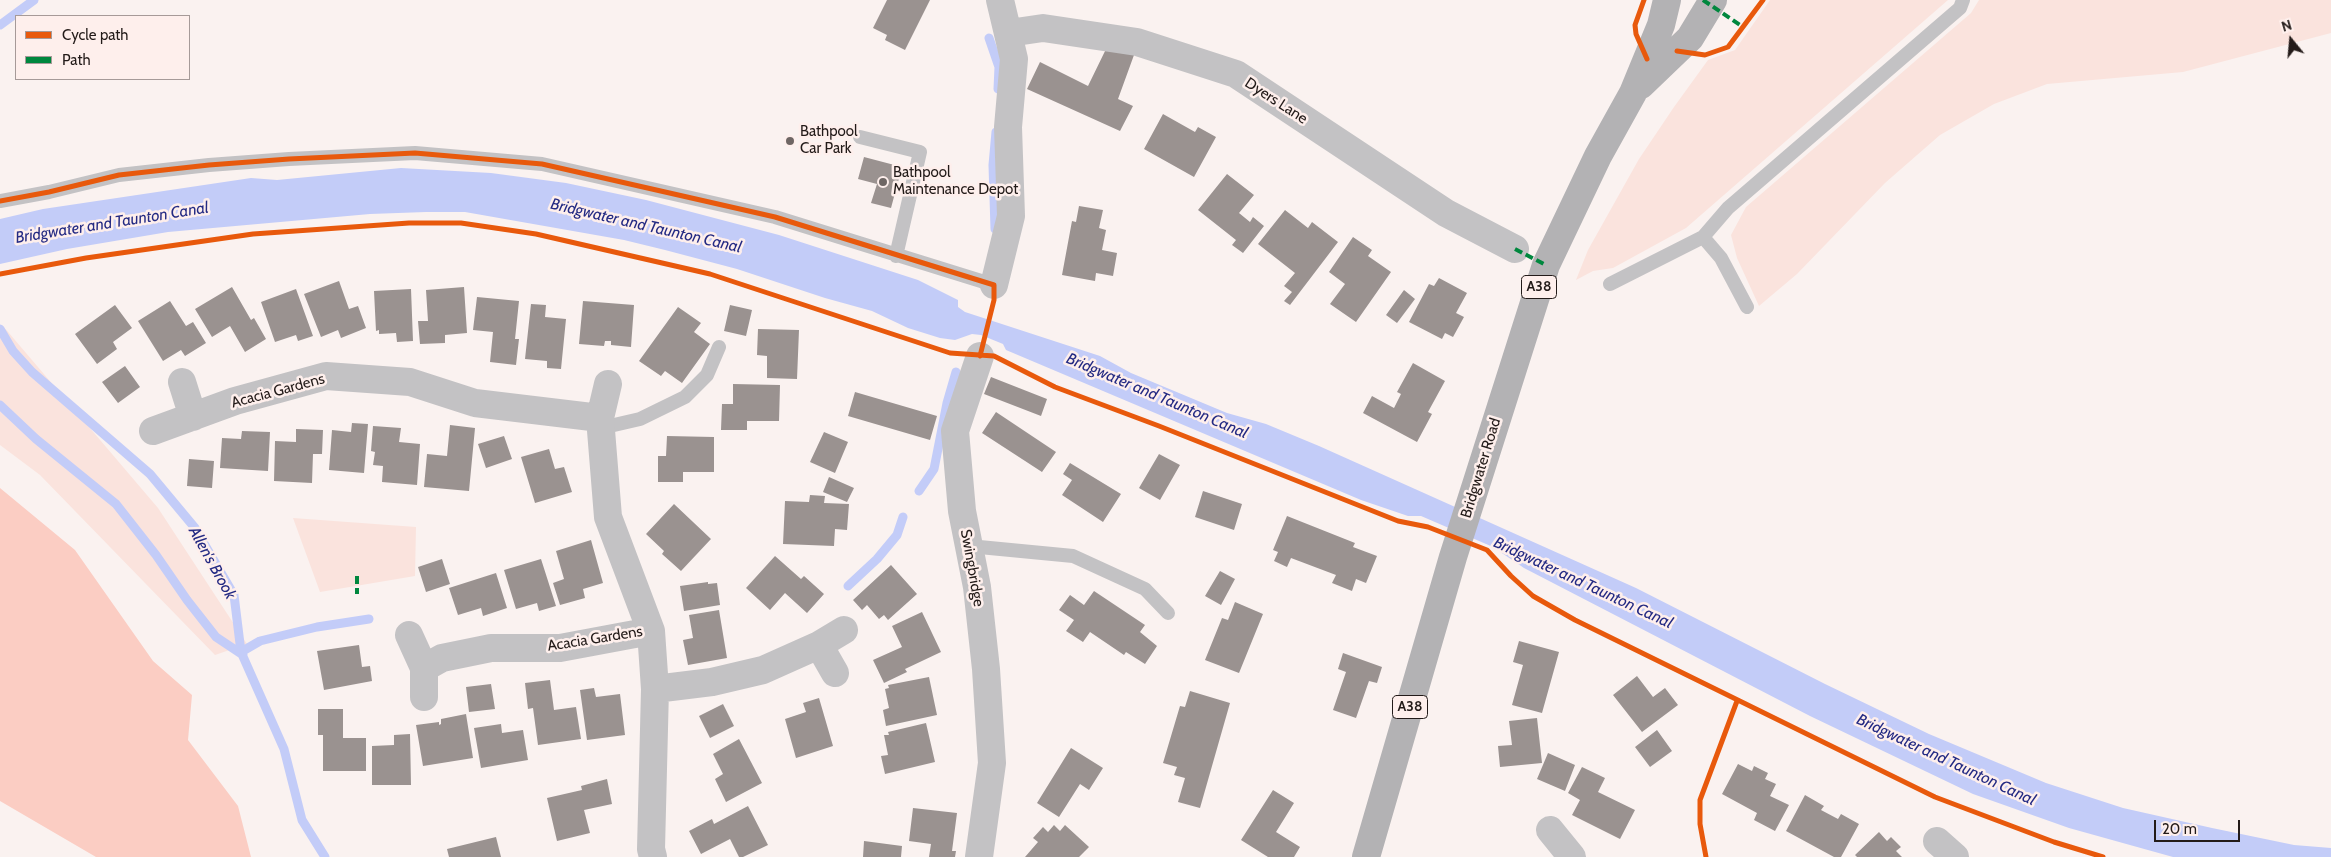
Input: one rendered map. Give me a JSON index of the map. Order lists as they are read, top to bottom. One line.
{"streets":{"main road":["A38","Bridgwater Road"],"street":["Dyers Lane","Acacia Gardens","Swingbridge"]},"water":["Bridgwater and Taunton Canal","Allen's Brook"],"places":["Bathpool Car Park","Bathpool Maintenance Depot"],"legend":["Cycle path","Path"],"scale_bar":"20 m","north":"top"}
